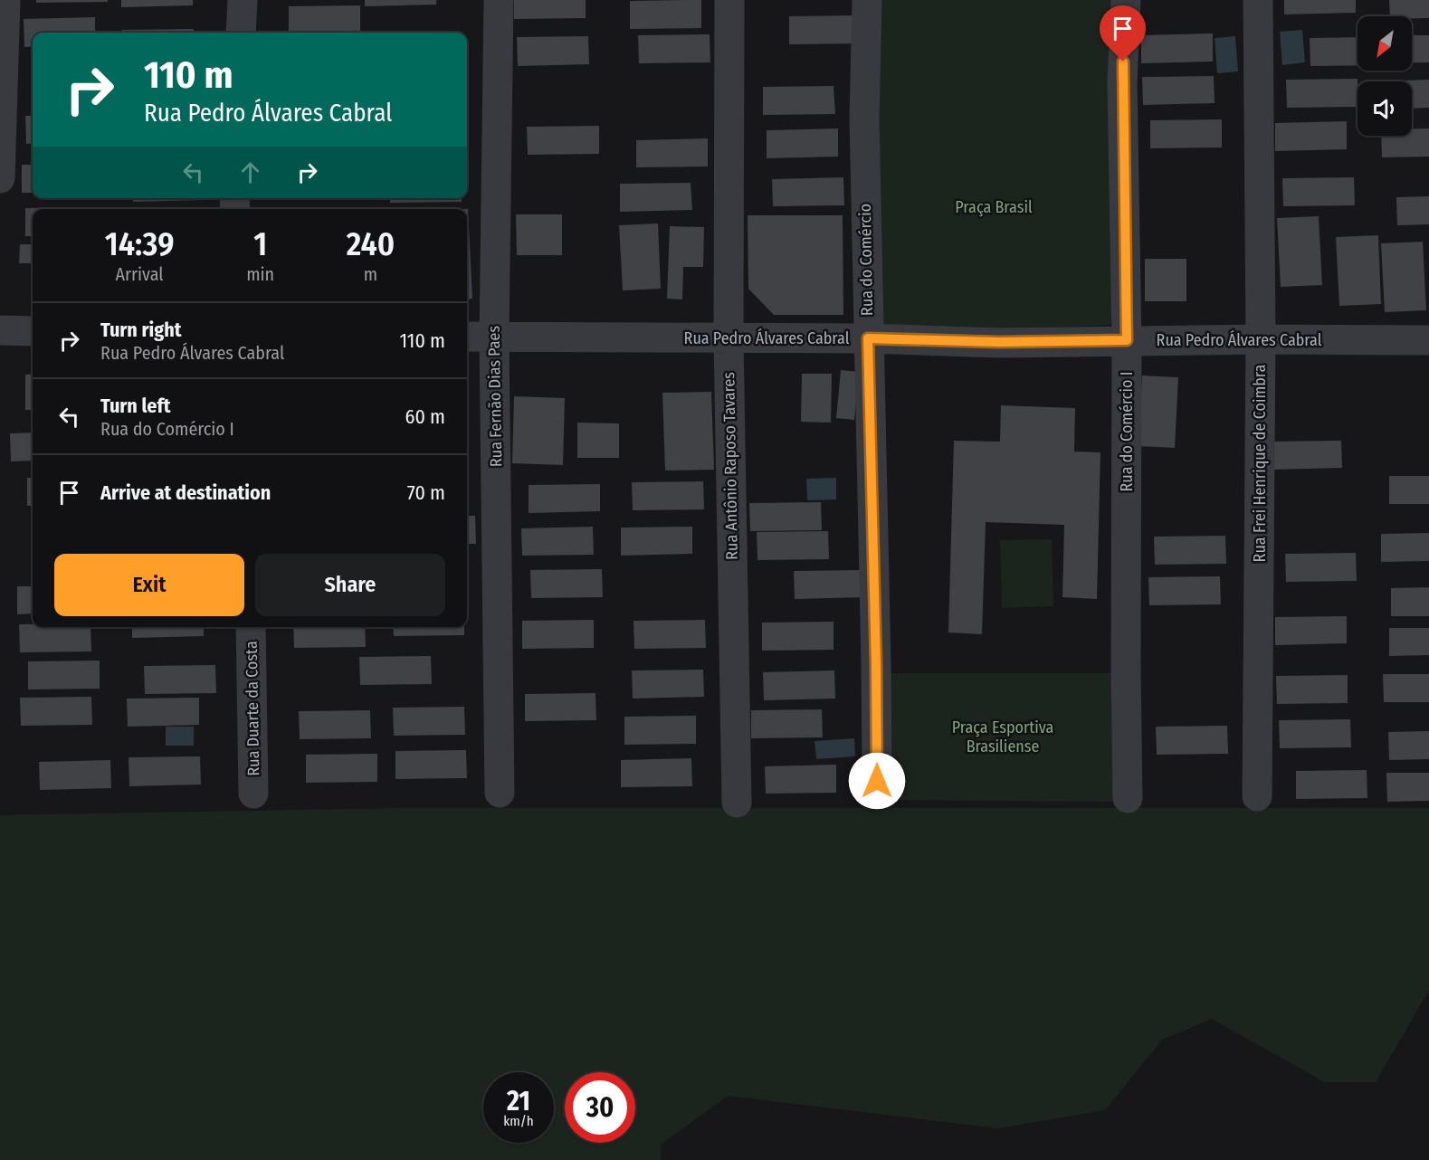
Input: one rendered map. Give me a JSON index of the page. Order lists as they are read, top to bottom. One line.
{"streets":{"street":["Rua do Comércio","Rua Pedro Álvares Cabral","Rua Fernão Dias Paes","Rua do Comércio I","Rua Frei Henrique de Coimbra","Rua Antônio Raposo Tavares","Rua Duarte da Costa"]},"crossings":[["Rua do Comércio","Rua Pedro Álvares Cabral"],["Rua Pedro Álvares Cabral","Rua Fernão Dias Paes"],["Rua Pedro Álvares Cabral","Rua do Comércio I"],["Rua Pedro Álvares Cabral","Rua Frei Henrique de Coimbra"],["Rua Pedro Álvares Cabral","Rua Antônio Raposo Tavares"]],"parks":["Praça Brasil","Praça Esportiva Brasiliense"],"north":"bottom left","page":{"turn":["110 m","Rua Pedro Álvares Cabral"],"eta":["14:39","Arrival","1","min","240","m"],"list":[{"name":"Turn right","note":"Rua Pedro Álvares Cabral","value":"110 m"},{"name":"Turn left","note":"Rua do Comércio I","value":"60 m"},{"name":"Arrive at destination","value":"70 m"}],"buttons":["Exit","Share"],"speed":"21 km/h","limit":"30"}}
